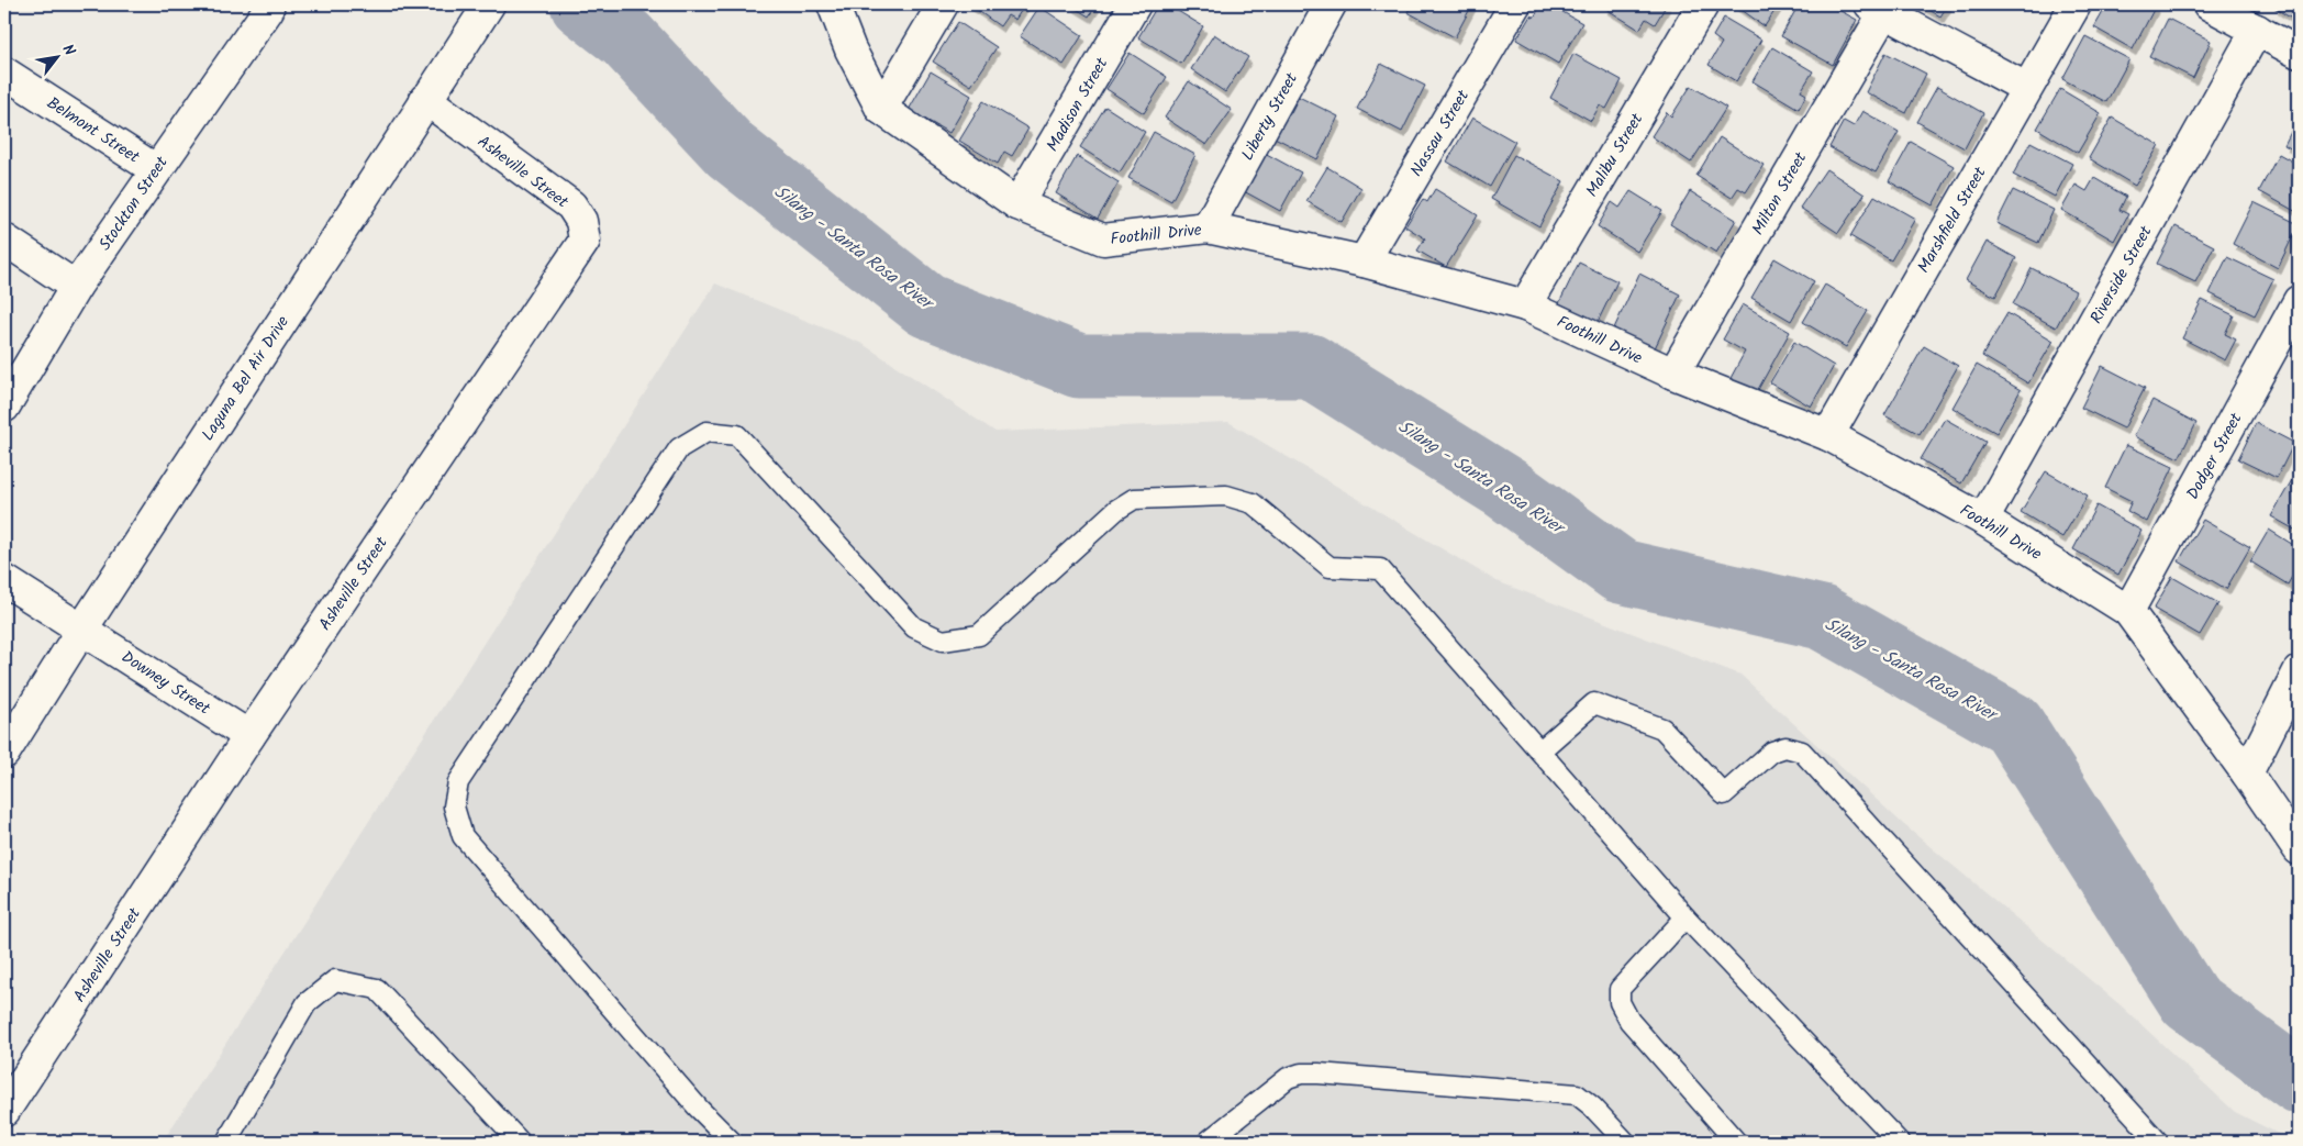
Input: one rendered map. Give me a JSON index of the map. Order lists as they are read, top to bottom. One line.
{"streets":{"street":["Madison Street","Liberty Street","Belmont Street","Nassau Street","Malibu Street","Asheville Street","Milton Street","Stockton Street","Marshfield Street","Foothill Drive","Riverside Street","Laguna Bel Air Drive","Dodger Street","Downey Street"]},"crossings":[["Madison Street","Foothill Drive"],["Liberty Street","Foothill Drive"],["Belmont Street","Stockton Street"],["Nassau Street","Foothill Drive"],["Malibu Street","Foothill Drive"],["Asheville Street","Laguna Bel Air Drive"],["Asheville Street","Downey Street"],["Milton Street","Foothill Drive"],["Marshfield Street","Foothill Drive"],["Foothill Drive","Riverside Street"],["Foothill Drive","Dodger Street"],["Laguna Bel Air Drive","Downey Street"]],"water":["Silang - Santa Rosa River"],"north":"top right"}
